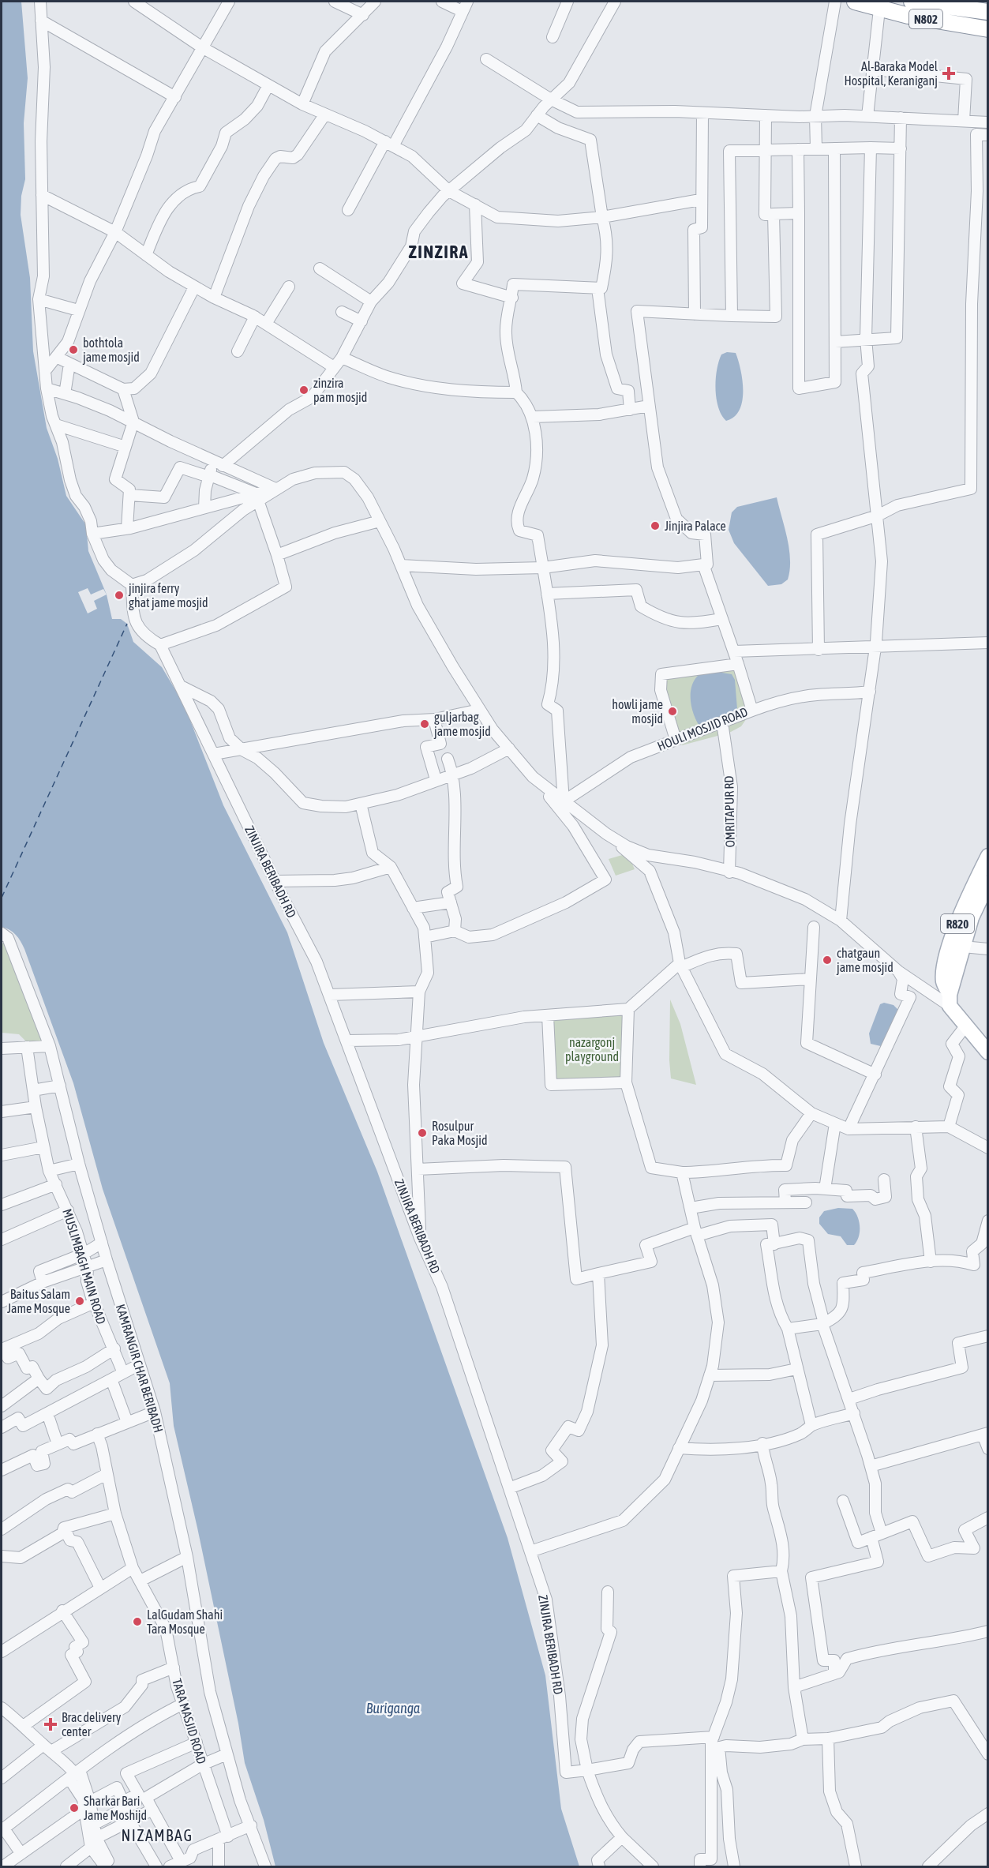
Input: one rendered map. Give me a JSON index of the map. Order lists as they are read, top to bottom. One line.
{"streets":{"highway":["N802"],"main road":["R820"],"street":["HOULI MOSJID ROAD","OMRITAPUR RD","ZINJIRA BERIBADH RD","MUSLIMBAGH MAIN ROAD","KAMRANGIR CHAR BERIBADH","TARA MASJID ROAD"]},"crossings":[["HOULI MOSJID ROAD","OMRITAPUR RD"]],"districts":["ZINZIRA","NIZAMBAG"],"water":["Buriganga"],"parks":["nazargonj playground"],"places":{"health":["Al-Baraka Model Hospital, Keraniganj","Brac delivery center"],"other":["bothtola jame mosjid","zinzira pam mosjid","Jinjira Palace","jinjira ferry ghat jame mosjid","howli jame mosjid","guljarbag jame mosjid","chatgaun jame mosjid","Rosulpur Paka Mosjid","Baitus Salam Jame Mosque","LalGudam Shahi Tara Mosque","Sharkar Bari Jame Moshijd"]}}
